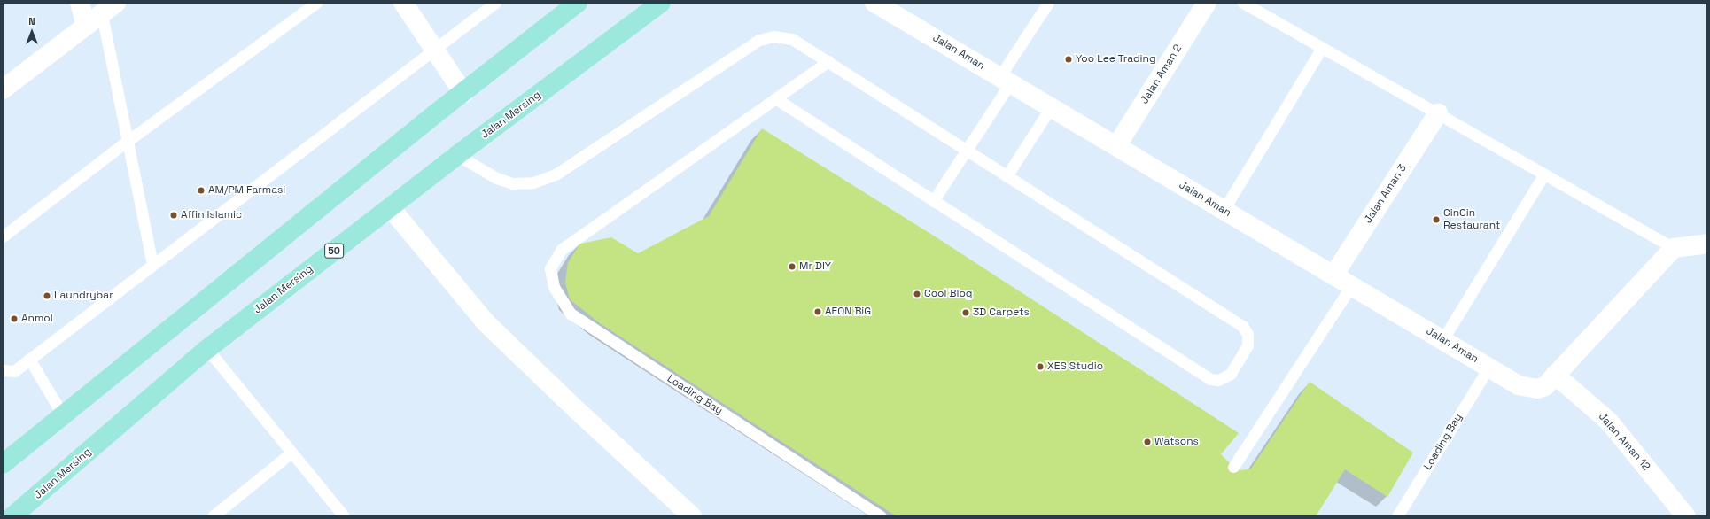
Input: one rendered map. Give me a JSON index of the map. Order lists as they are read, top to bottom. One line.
{"streets":{"highway":["Jalan Mersing","50"],"street":["Jalan Aman","Jalan Aman 2","Jalan Aman 3","Jalan Aman 12"],"lane":["Loading Bay"]},"crossings":[["Jalan Aman","Jalan Aman 2"],["Jalan Aman","Jalan Aman 3"],["Jalan Aman","Loading Bay"],["Jalan Aman","Jalan Aman 12"]],"places":["Yoo Lee Trading","AM/PM Farmasi","Affin Islamic","CinCin Restaurant","Mr DIY","Cool Blog","Laundrybar","AEON BiG","3D Carpets","Anmol","XES Studio","Watsons"],"north":"top"}
